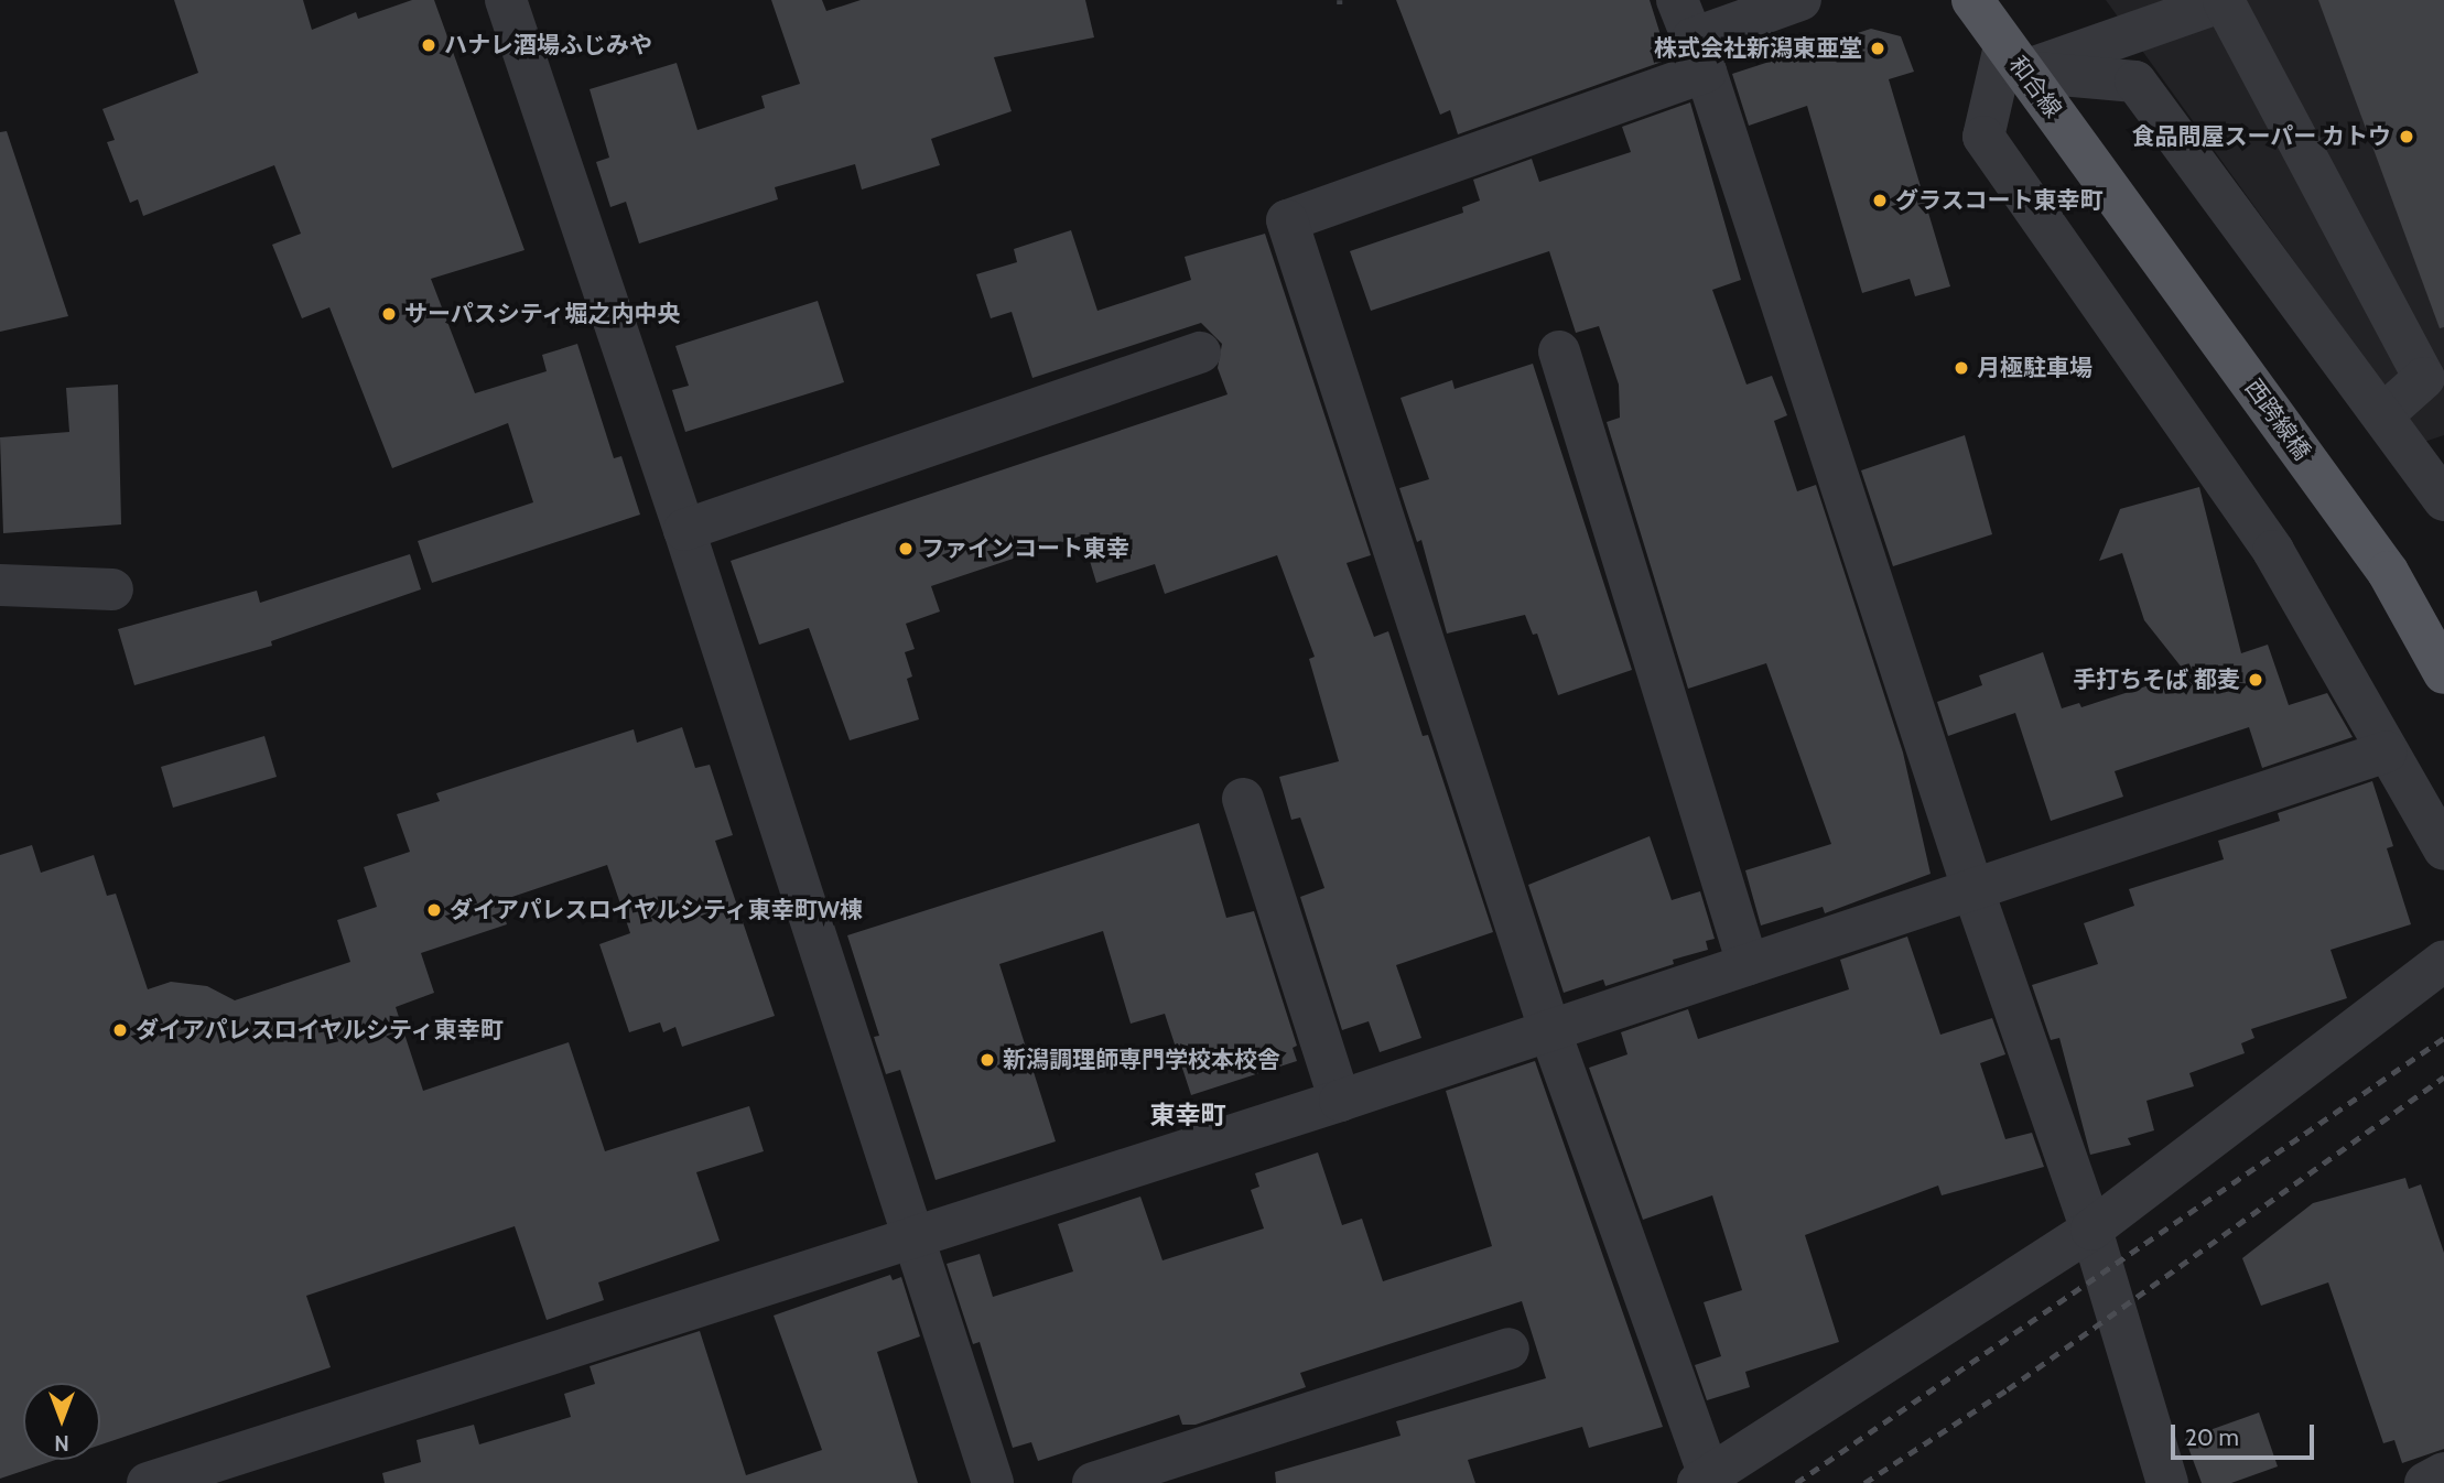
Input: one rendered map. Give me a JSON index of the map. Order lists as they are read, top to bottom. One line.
{"streets":{"main road":["和合線","西跨線橋"]},"crossings":[["和合線","西跨線橋"]],"districts":["東幸町"],"places":["ハナレ酒場ふじみや","株式会社新潟東亜堂","食品問屋スーパー カトウ","グラスコート東幸町","サーパスシティ堀之内中央","月極駐車場","ファインコート東幸","手打ちそば 都麦","ダイアパレスロイヤルシティ東幸町W棟","ダイアパレスロイヤルシティ東幸町","新潟調理師専門学校本校舎"],"scale_bar":"20 m","north":"bottom"}
